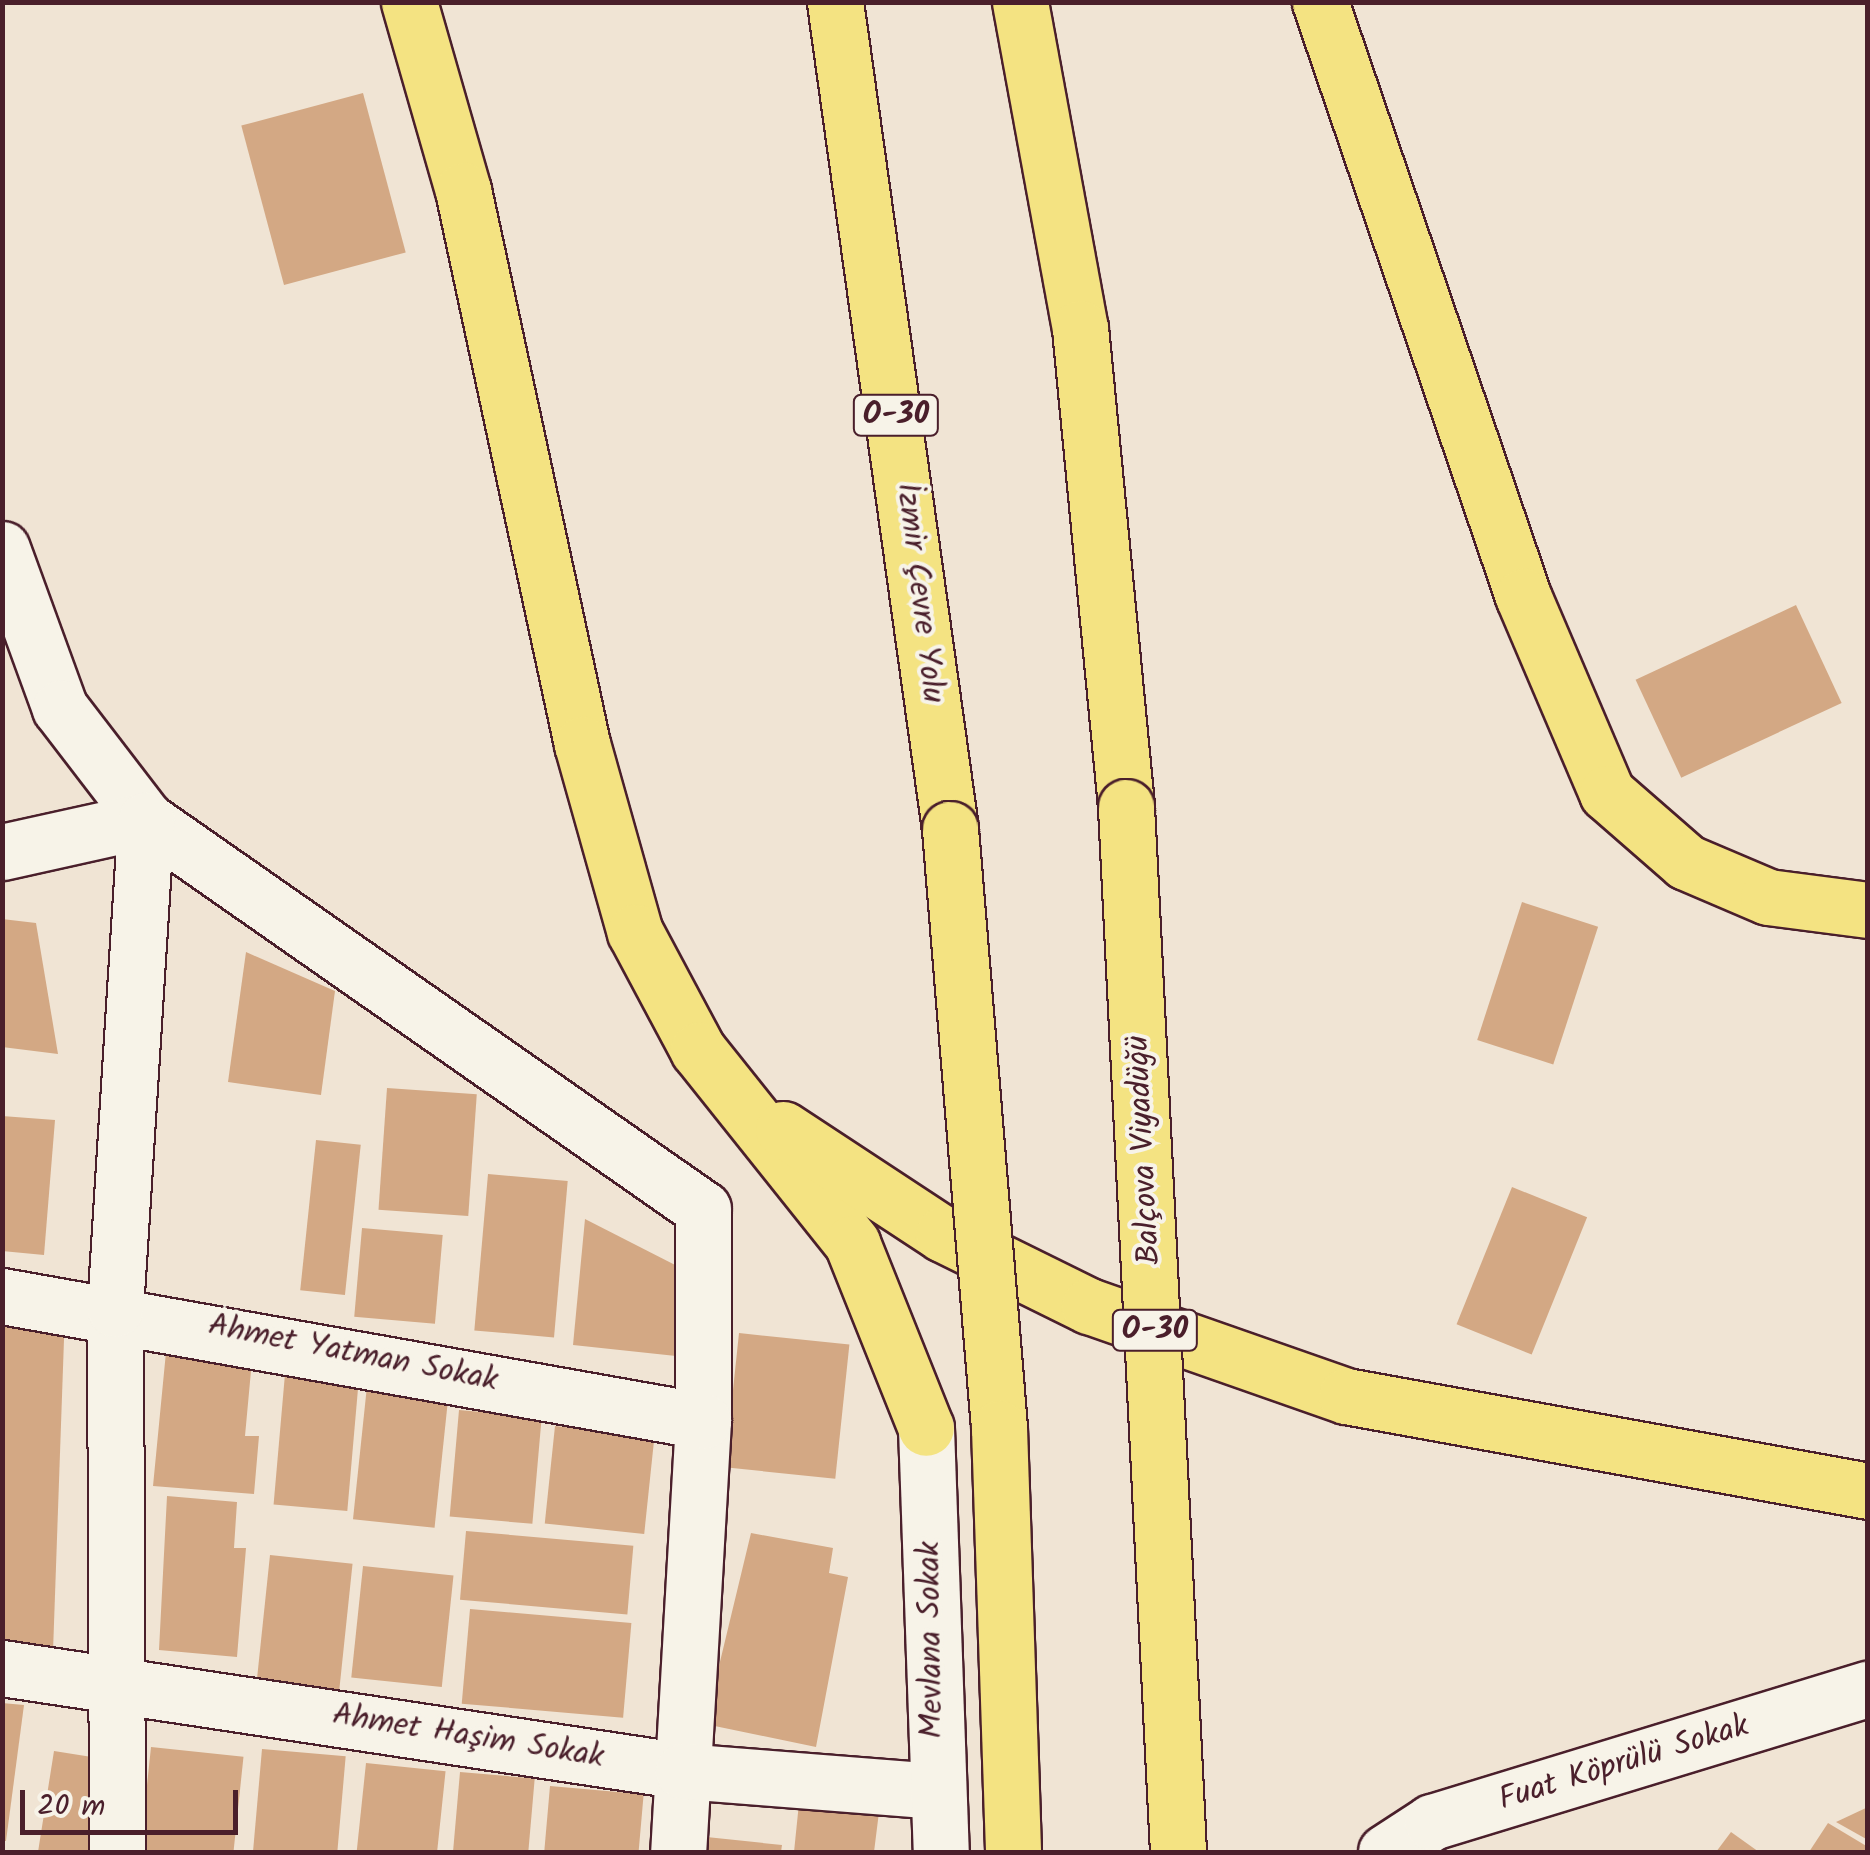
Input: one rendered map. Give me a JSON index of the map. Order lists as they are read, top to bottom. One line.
{"streets":{"highway":["O-30","İzmir Çevre Yolu","Balçova Viyadüğü"],"street":["Ahmet Yatman Sokak","Mevlana Sokak","Ahmet Haşim Sokak","Fuat Köprülü Sokak"]},"crossings":[["Mevlana Sokak","Ahmet Haşim Sokak"]],"scale_bar":"20 m"}
